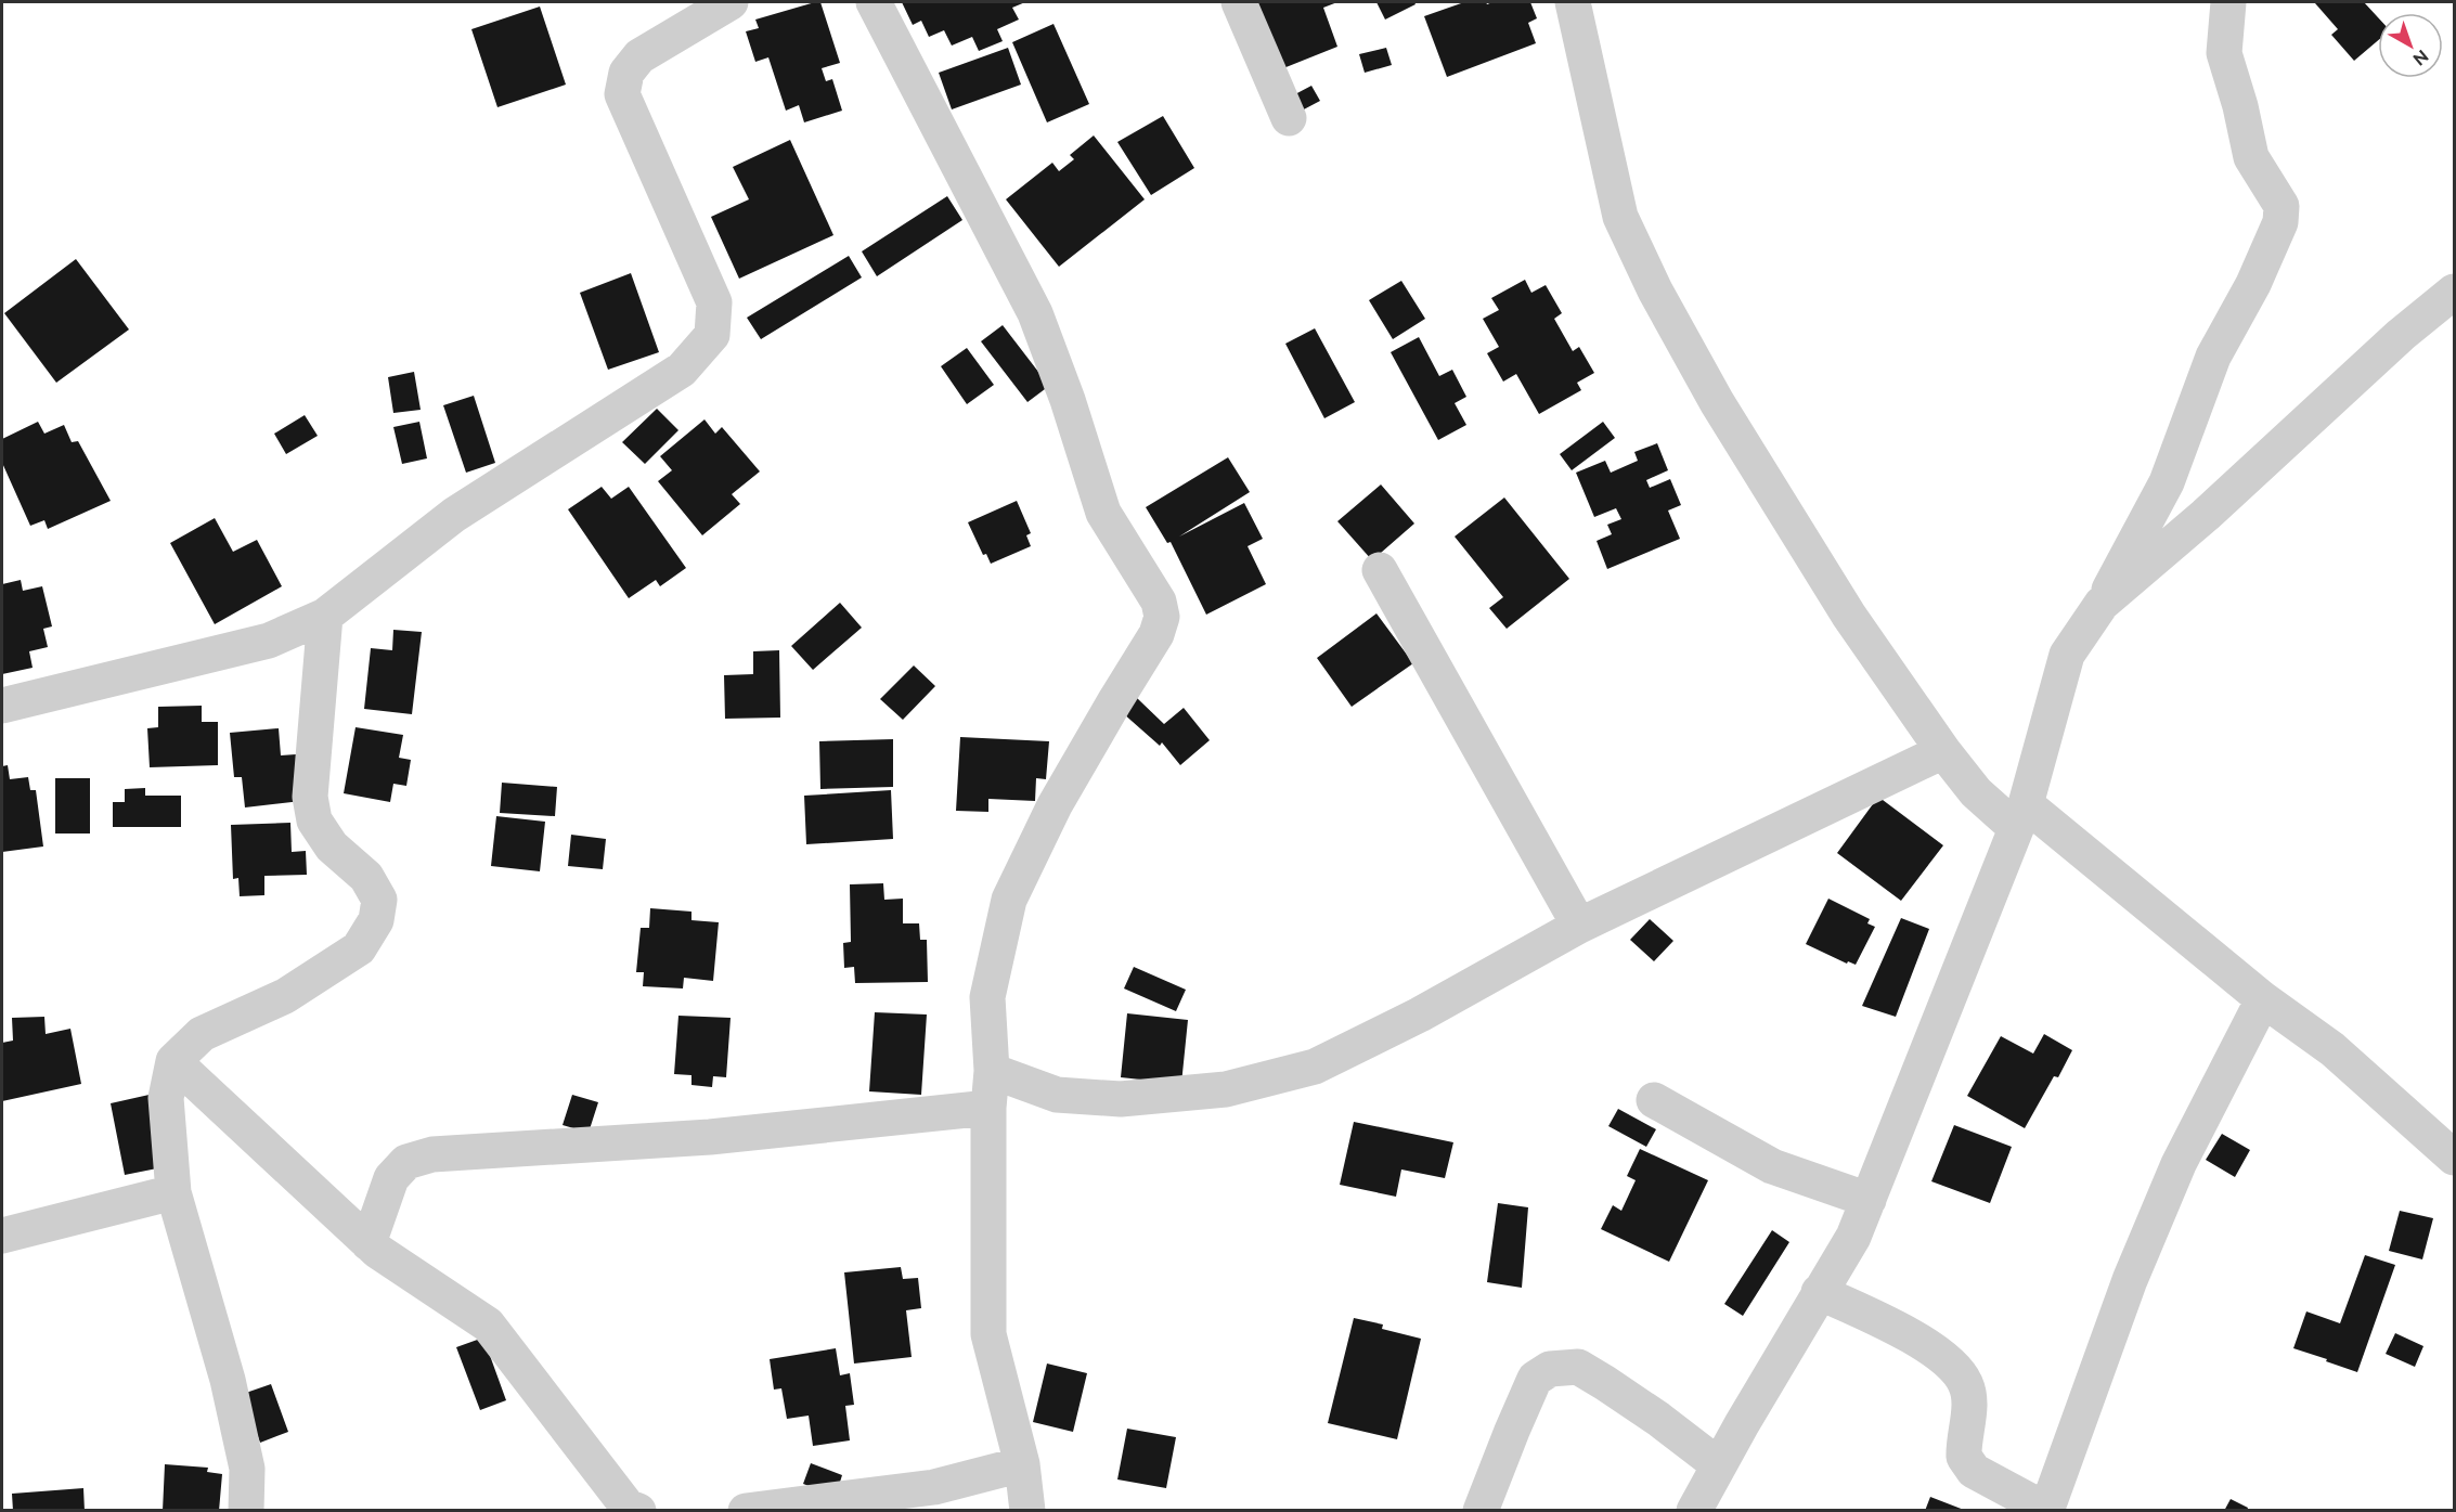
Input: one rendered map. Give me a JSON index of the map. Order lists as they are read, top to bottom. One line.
{"north":"bottom right"}
